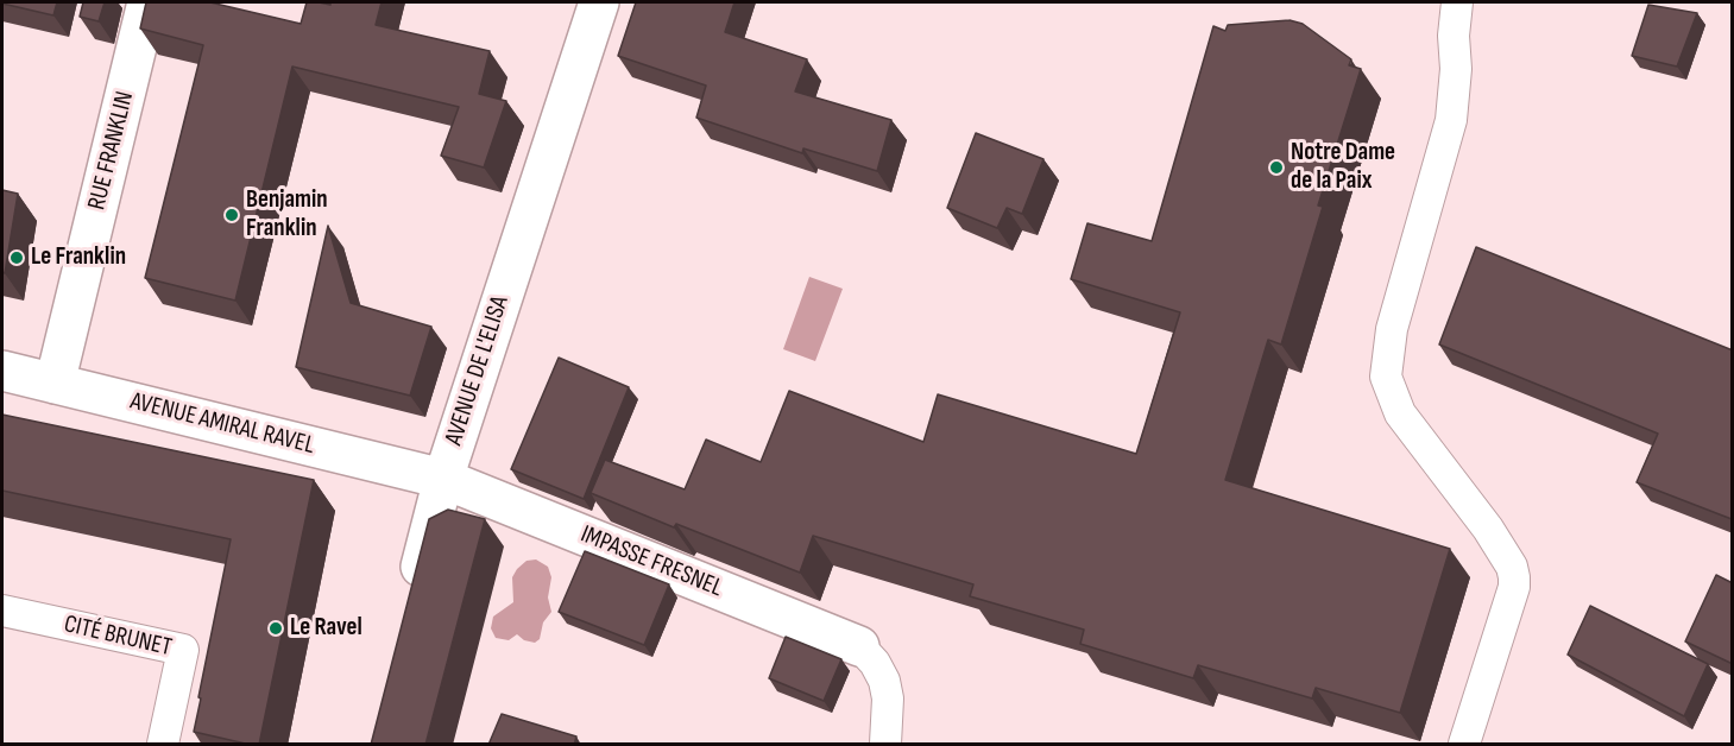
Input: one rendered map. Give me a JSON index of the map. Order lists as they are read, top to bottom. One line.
{"streets":{"street":["RUE FRANKLIN","AVENUE DE L'ELISA","AVENUE AMIRAL RAVEL","IMPASSE FRESNEL"],"lane":["CITÉ BRUNET"]},"crossings":[["RUE FRANKLIN","AVENUE AMIRAL RAVEL"],["AVENUE DE L'ELISA","AVENUE AMIRAL RAVEL"],["AVENUE DE L'ELISA","IMPASSE FRESNEL"],["AVENUE AMIRAL RAVEL","IMPASSE FRESNEL"]],"places":["Notre Dame de la Paix","Benjamin Franklin","Le Franklin","Le Ravel"]}
